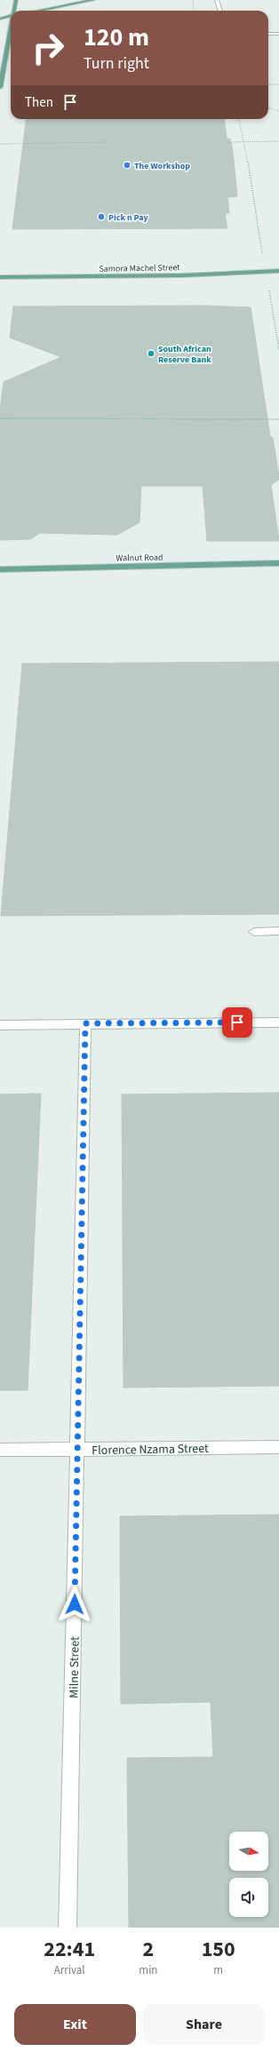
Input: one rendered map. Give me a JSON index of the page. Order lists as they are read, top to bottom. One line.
{"streets":{"main road":["Samora Machel Street","Walnut Road"],"street":["Florence Nzama Street","Milne Street"]},"crossings":[["Florence Nzama Street","Milne Street"]],"places":["The Workshop","Pick n Pay","South African Reserve Bank"],"north":"right","page":{"turn":["120 m","Turn right"],"then":"Then","eta":["22:41","Arrival","2","min","150","m"],"buttons":["Exit","Share"]}}
